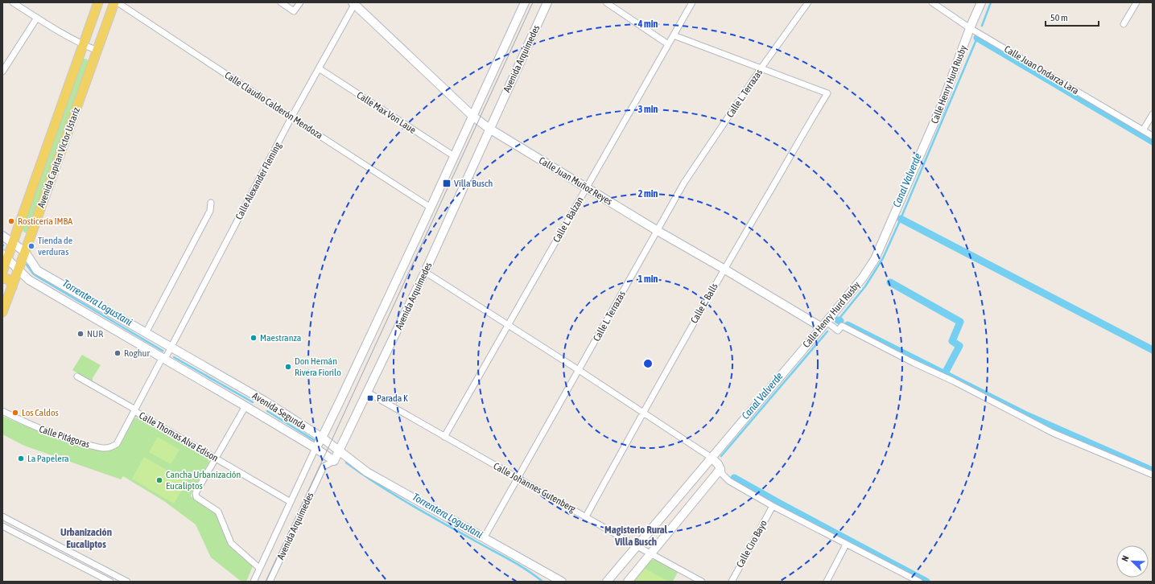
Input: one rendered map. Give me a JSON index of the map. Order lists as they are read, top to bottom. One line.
{"streets":{"main road":["Avenida Arquímedes","Calle Henry Hurd Rusby","Avenida Capitan Víctor Ustariz","Calle Juan Muñoz Reyes","Avenida Segunda"],"street":["Calle Juan Ondarza Lara","Calle L. Terrazas","Calle Claudio Calderón Mendoza","Calle Max Von Laue","Calle Alexander Fleming","Calle L. Balzan","Calle E. Balls","Calle Pitágoras","Calle Thomas Alva Edison","Calle Johannes Gutenberg","Calle Ciro Bayo"]},"crossings":[["Avenida Arquímedes","Calle Claudio Calderón Mendoza"],["Avenida Arquímedes","Calle Max Von Laue"],["Avenida Arquímedes","Calle Juan Muñoz Reyes"],["Avenida Arquímedes","Avenida Segunda"],["Avenida Arquímedes","Calle Thomas Alva Edison"],["Avenida Arquímedes","Calle Johannes Gutenberg"],["Calle Juan Ondarza Lara","Calle Henry Hurd Rusby"],["Calle Henry Hurd Rusby","Calle Juan Muñoz Reyes"],["Calle Henry Hurd Rusby","Calle Johannes Gutenberg"],["Calle L. Terrazas","Calle Juan Muñoz Reyes"],["Calle L. Terrazas","Calle E. Balls"],["Calle L. Terrazas","Avenida Segunda"],["Calle L. Terrazas","Calle Johannes Gutenberg"],["Calle Claudio Calderón Mendoza","Calle Alexander Fleming"],["Calle Max Von Laue","Calle Alexander Fleming"],["Avenida Capitan Víctor Ustariz","Avenida Segunda"],["Calle Alexander Fleming","Calle Juan Muñoz Reyes"],["Calle Alexander Fleming","Avenida Segunda"],["Calle Alexander Fleming","Calle Pitágoras"],["Calle Alexander Fleming","Calle Thomas Alva Edison"],["Calle Juan Muñoz Reyes","Calle L. Balzan"],["Calle Juan Muñoz Reyes","Calle E. Balls"],["Calle L. Balzan","Calle Johannes Gutenberg"],["Calle E. Balls","Calle Johannes Gutenberg"]],"districts":["Magisterio Rural Villa Busch","Urbanización Eucaliptos"],"water":["Canal Valverde","Torrentera Logustani"],"places":{"transit":["Villa Busch","Parada K"],"other":["Rosticería IMBA","Tienda de verduras","NUR","Maestranza","Roghur","Don Hernán Rivera Fiorilo","Los Caldos","La Papelera","Cancha Urbanización Eucaliptos"]},"scale_bar":"50 m","north":"top left","rings":["4 min","3 min","2 min","1 min"]}
